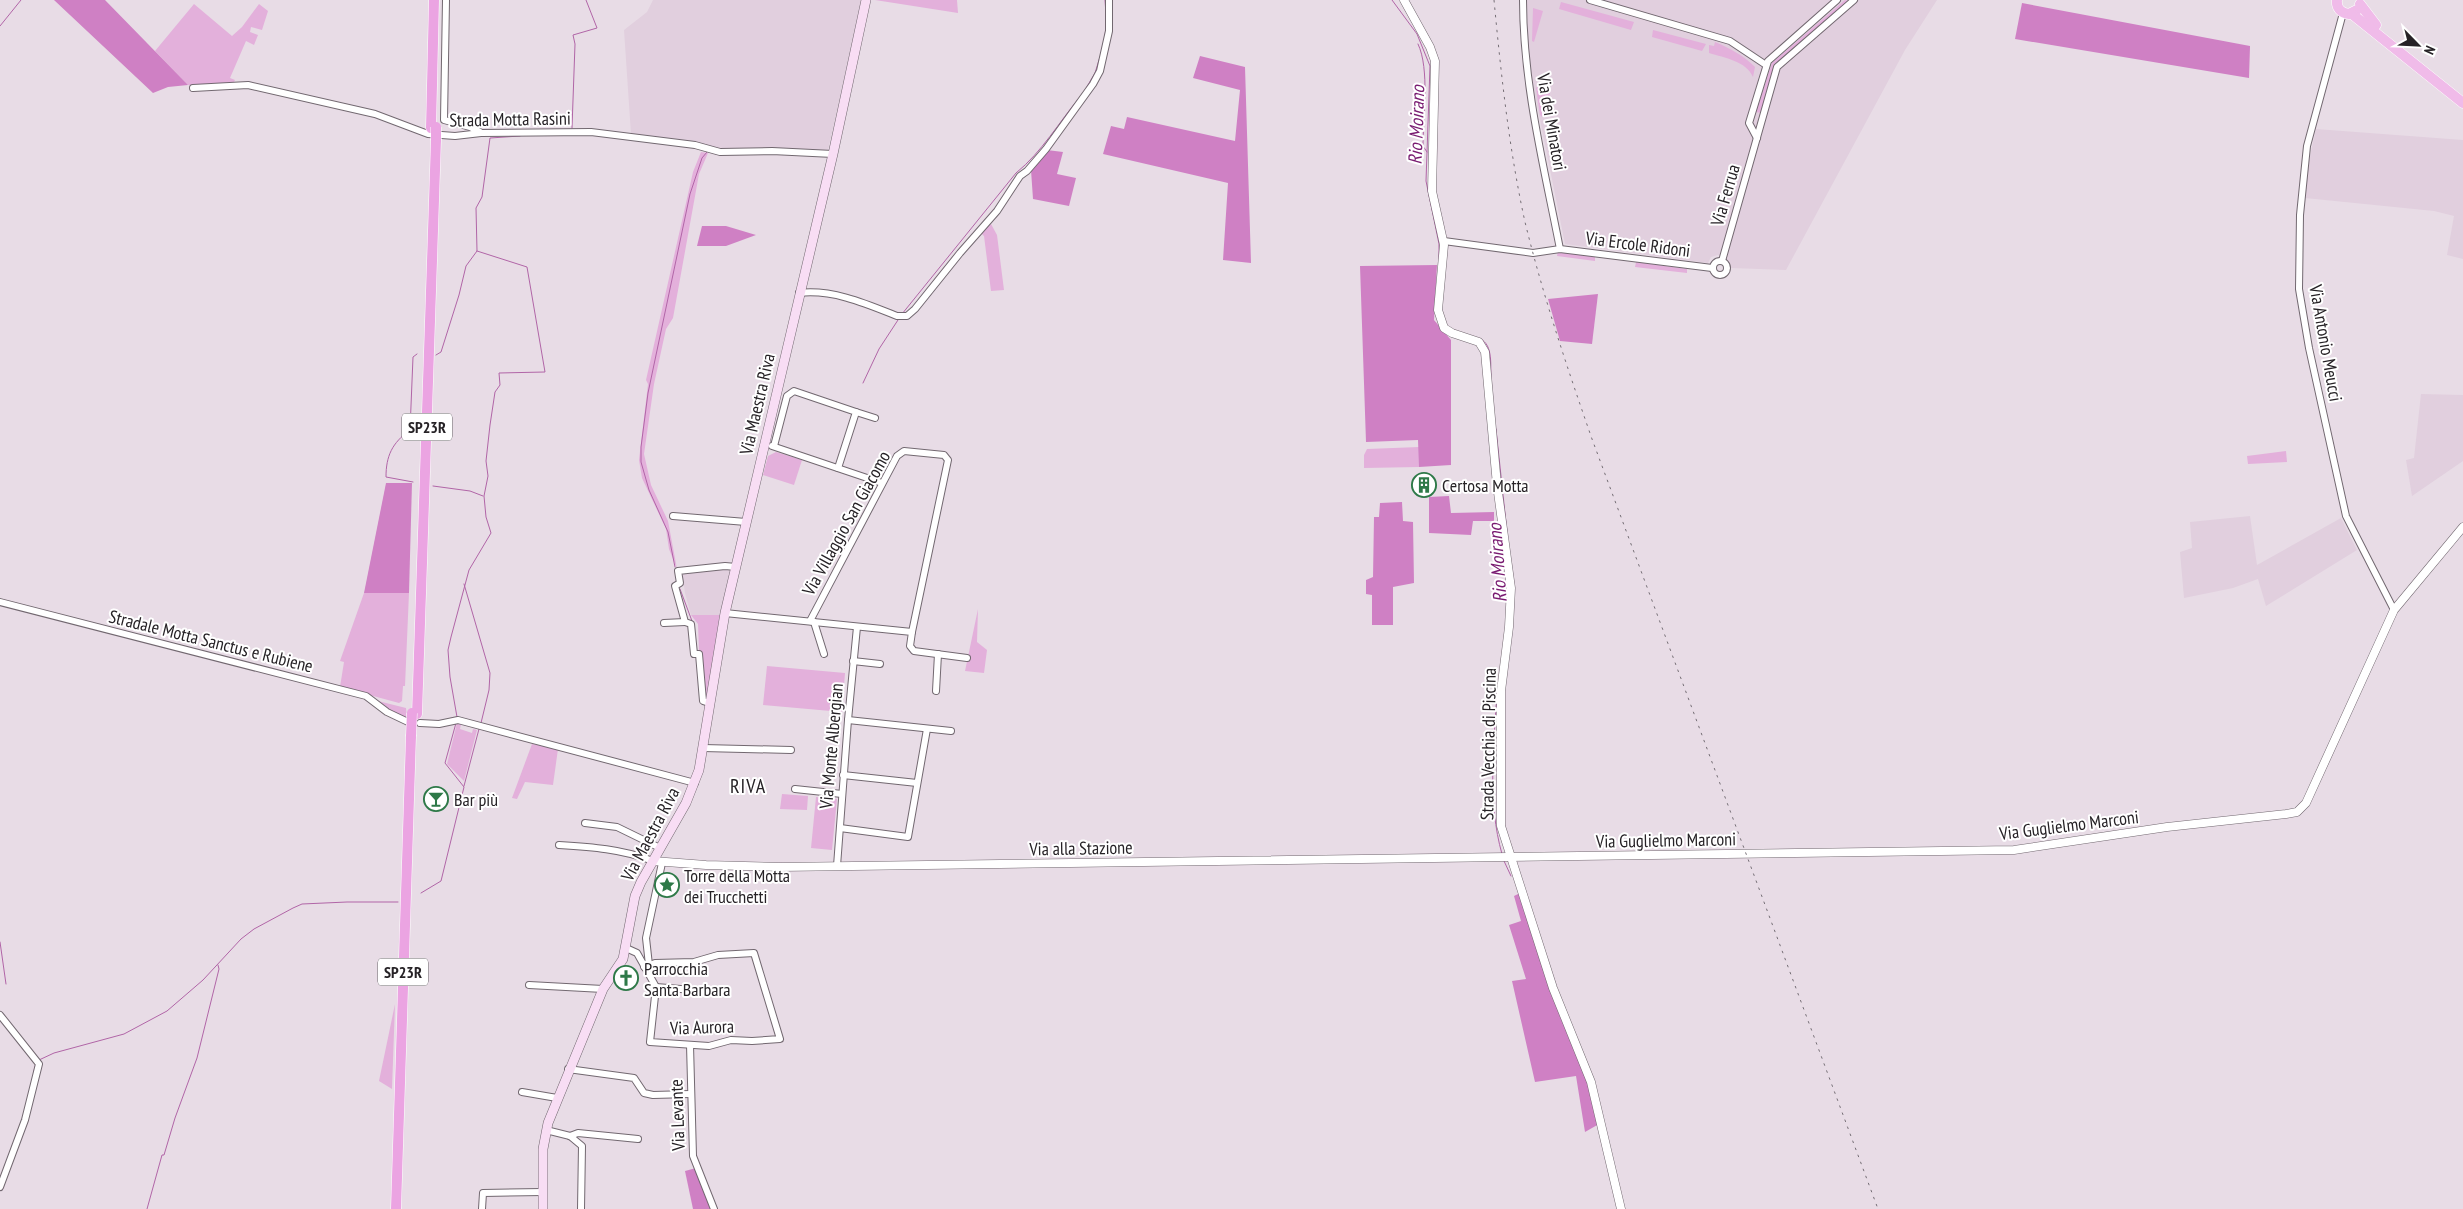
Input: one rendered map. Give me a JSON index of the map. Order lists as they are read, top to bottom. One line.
{"streets":{"highway":["SP23R"],"main road":["Via Maestra Riva"],"street":["Strada Motta Rasini","Via dei Minatori","Via Ferrua","Via Ercole Ridoni","Via Antonio Meucci","Via Villaggio San Giacomo","Stradale Motta Sanctus e Rubiene","Strada Vecchia di Piscina","Via Monte Albergian","Via Guglielmo Marconi","Via alla Stazione","Via Aurora","Via Levante"]},"crossings":[["Strada Motta Rasini","Via Maestra Riva"],["Via dei Minatori","Via Ercole Ridoni"],["Via Ferrua","Via Ercole Ridoni"],["Via Ercole Ridoni","Strada Vecchia di Piscina"],["Via Antonio Meucci","Via Guglielmo Marconi"],["Via Maestra Riva","Stradale Motta Sanctus e Rubiene"],["Via Maestra Riva","Via alla Stazione"],["SP23R","Stradale Motta Sanctus e Rubiene"],["Strada Vecchia di Piscina","Via Guglielmo Marconi"],["Strada Vecchia di Piscina","Via alla Stazione"],["Via Monte Albergian","Via alla Stazione"],["Via Guglielmo Marconi","Via alla Stazione"],["Via Aurora","Via Levante"]],"districts":["RIVA"],"water":["Rio Moirano"],"places":{"building":["Certosa Motta"],"bar":["Bar più"],"place":["Torre della Motta dei Trucchetti"],"church":["Parrocchia Santa Barbara"]},"north":"bottom right"}
